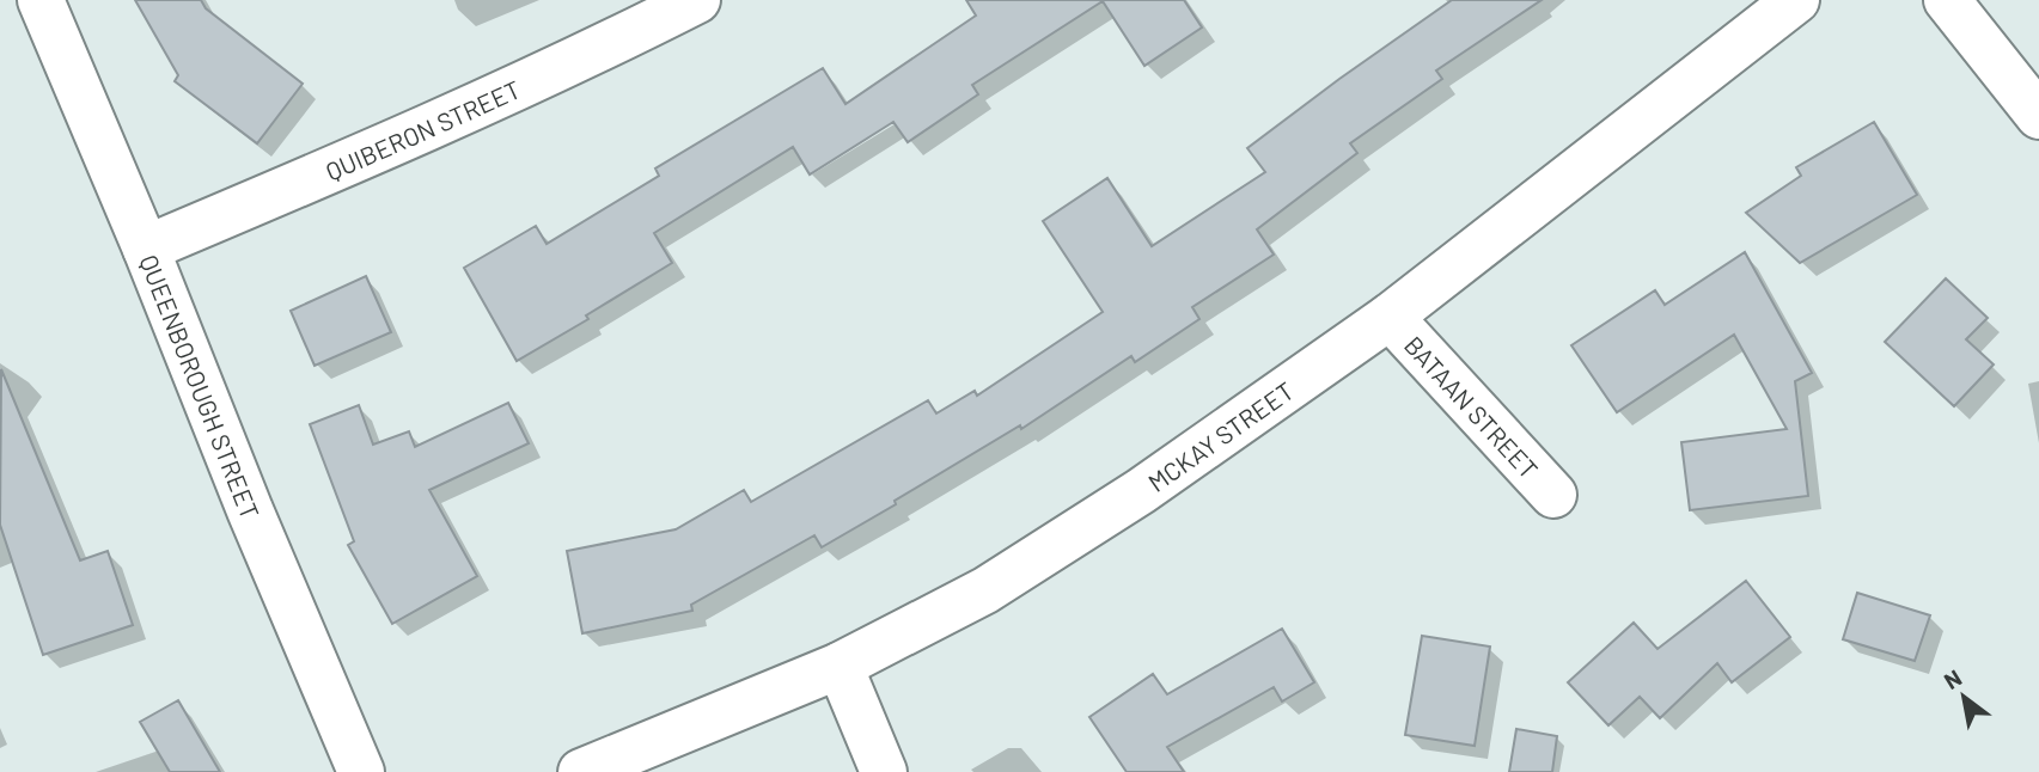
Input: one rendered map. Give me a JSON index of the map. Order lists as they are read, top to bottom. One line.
{"streets":{"street":["QUIBERON STREET","QUEENBOROUGH STREET","BATAAN STREET","MCKAY STREET"]},"crossings":[["QUIBERON STREET","QUEENBOROUGH STREET"],["BATAAN STREET","MCKAY STREET"]],"north":"top left"}
